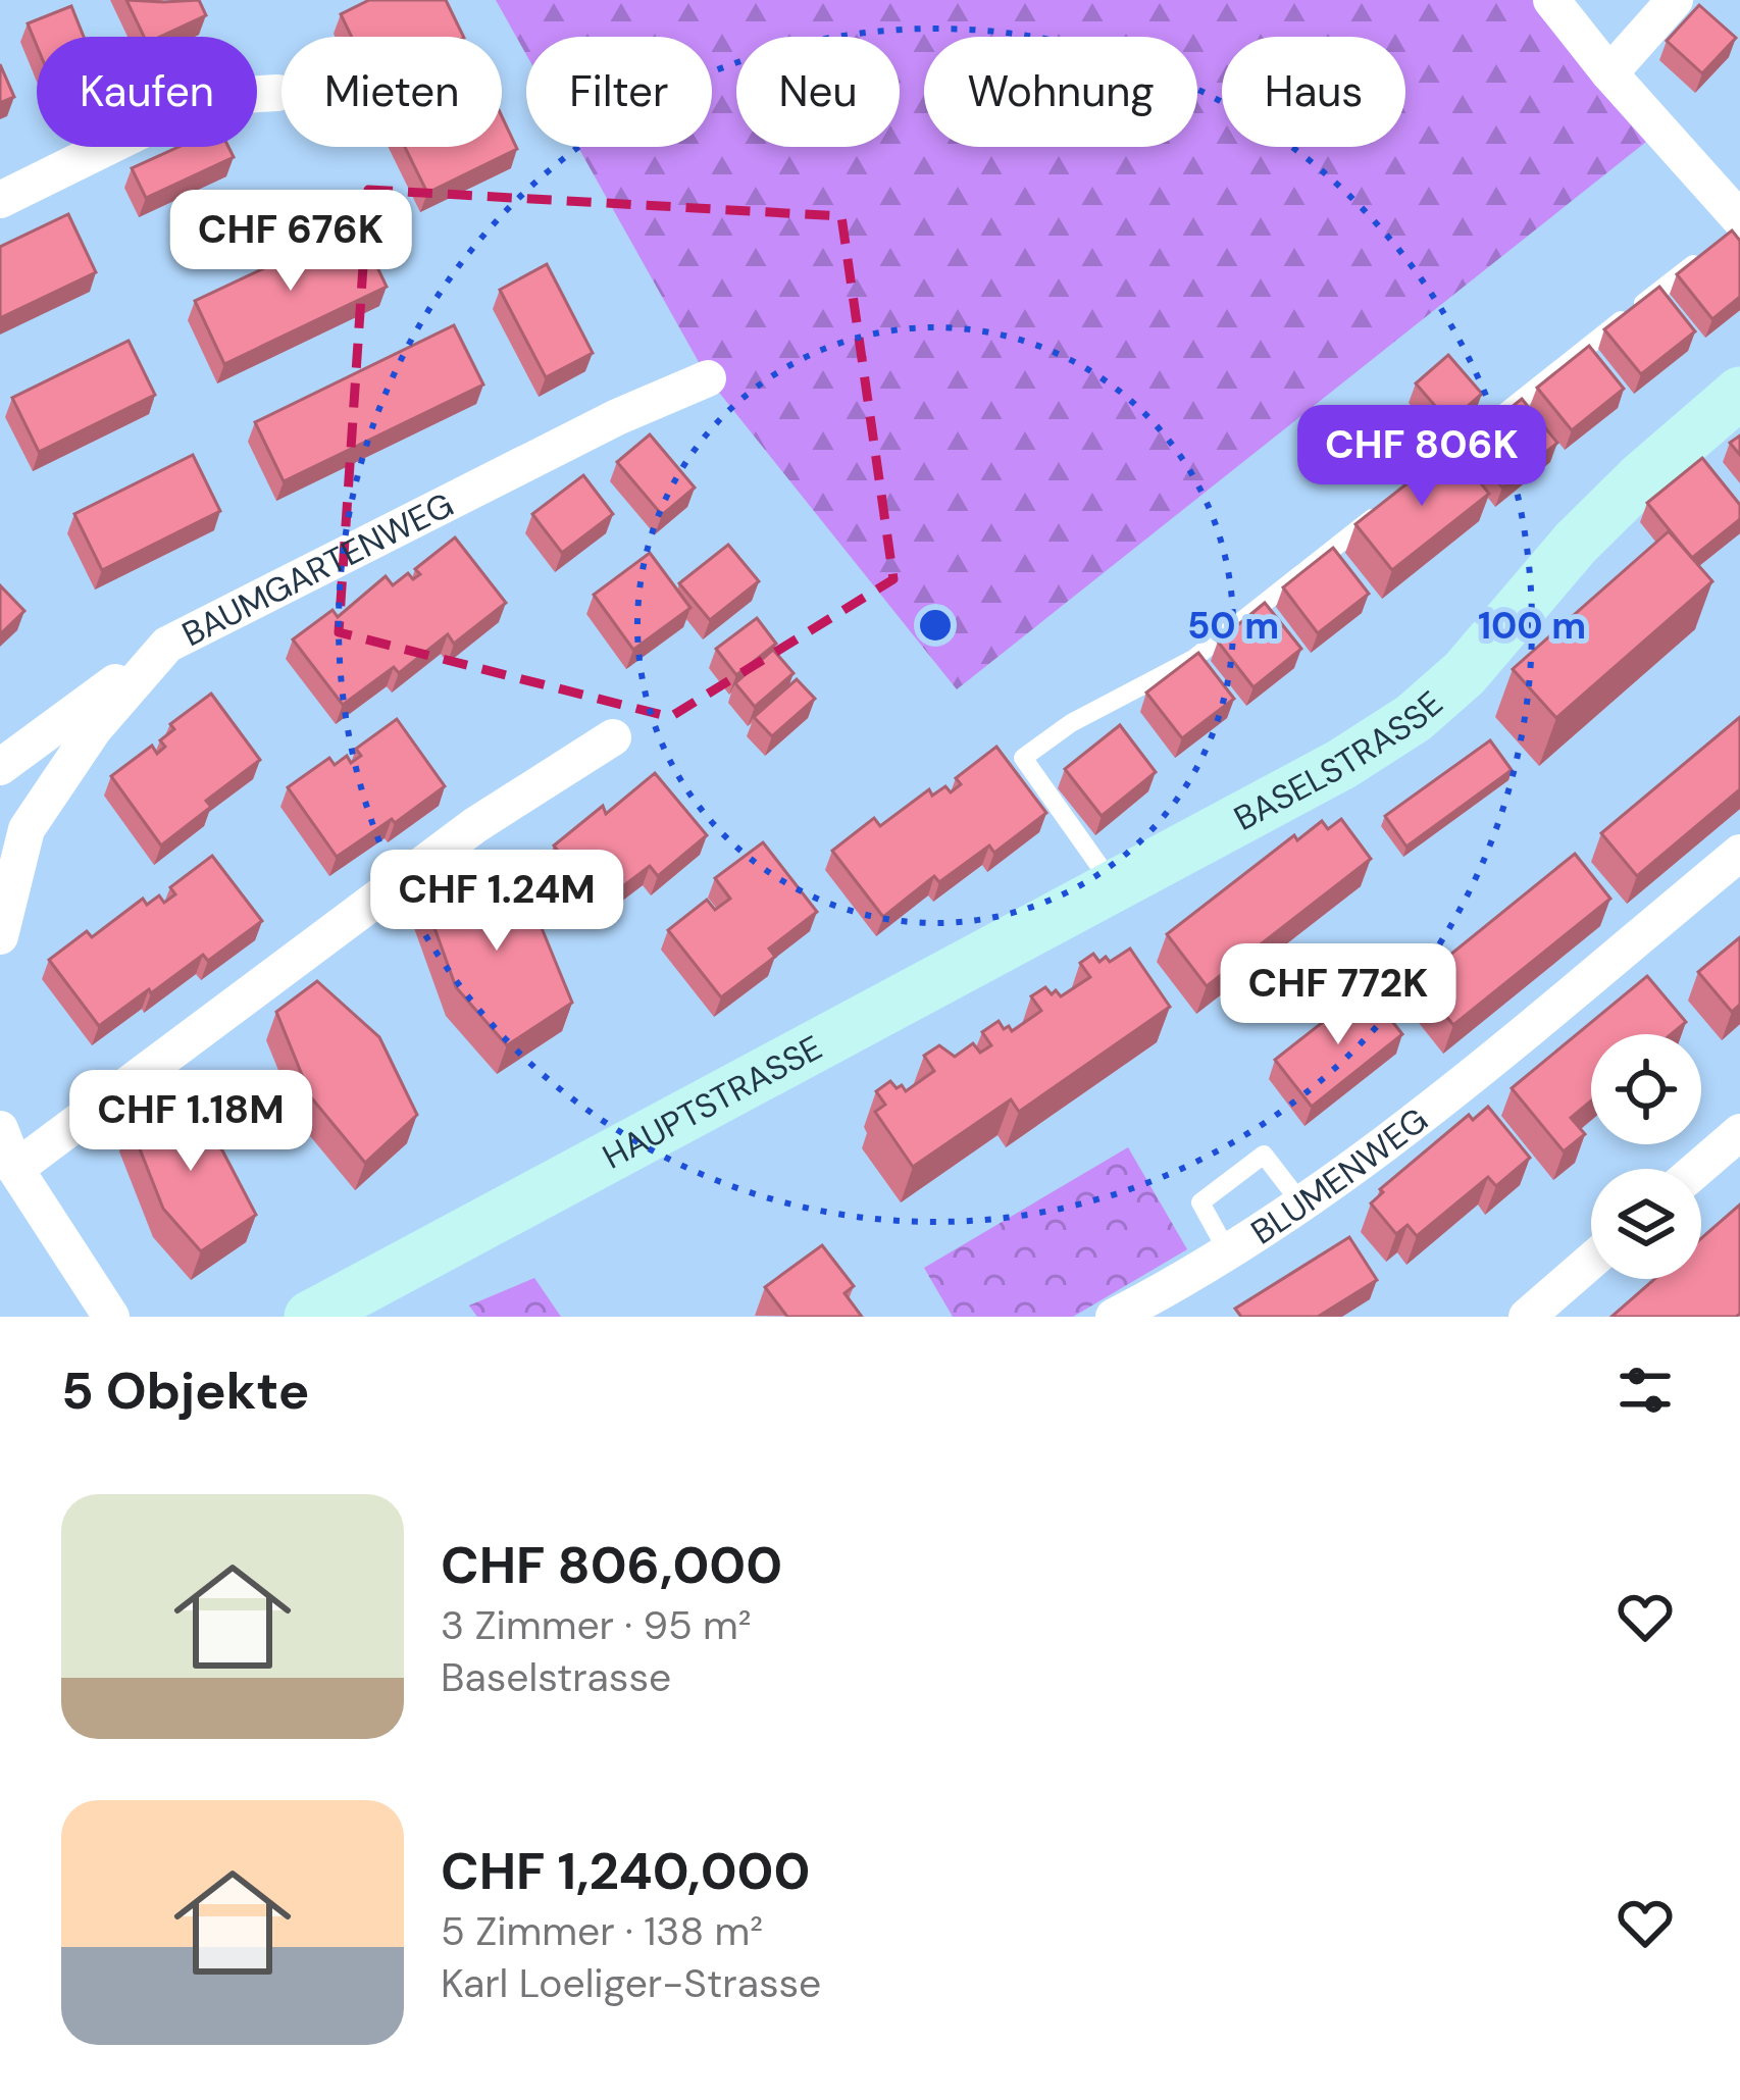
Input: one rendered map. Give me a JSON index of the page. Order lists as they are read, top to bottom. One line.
{"streets":{"main road":["BASELSTRASSE","HAUPTSTRASSE"],"street":["BAUMGARTENWEG","BLUMENWEG"]},"crossings":[["BASELSTRASSE","HAUPTSTRASSE"]],"page":{"chip":["Kaufen","Mieten","Filter","Neu","Wohnung","Haus"],"price":["CHF 676K","CHF 806K","CHF 1.24M","CHF 772K","CHF 1.18M"],"heading":"5 Objekte","list":[{"name":"CHF 806,000","note":"3 Zimmer · 95 m² · Baselstrasse"},{"name":"CHF 1,240,000","note":"5 Zimmer · 138 m² · Karl Loeliger-Strasse"}]},"rings":["50 m","100 m"]}
